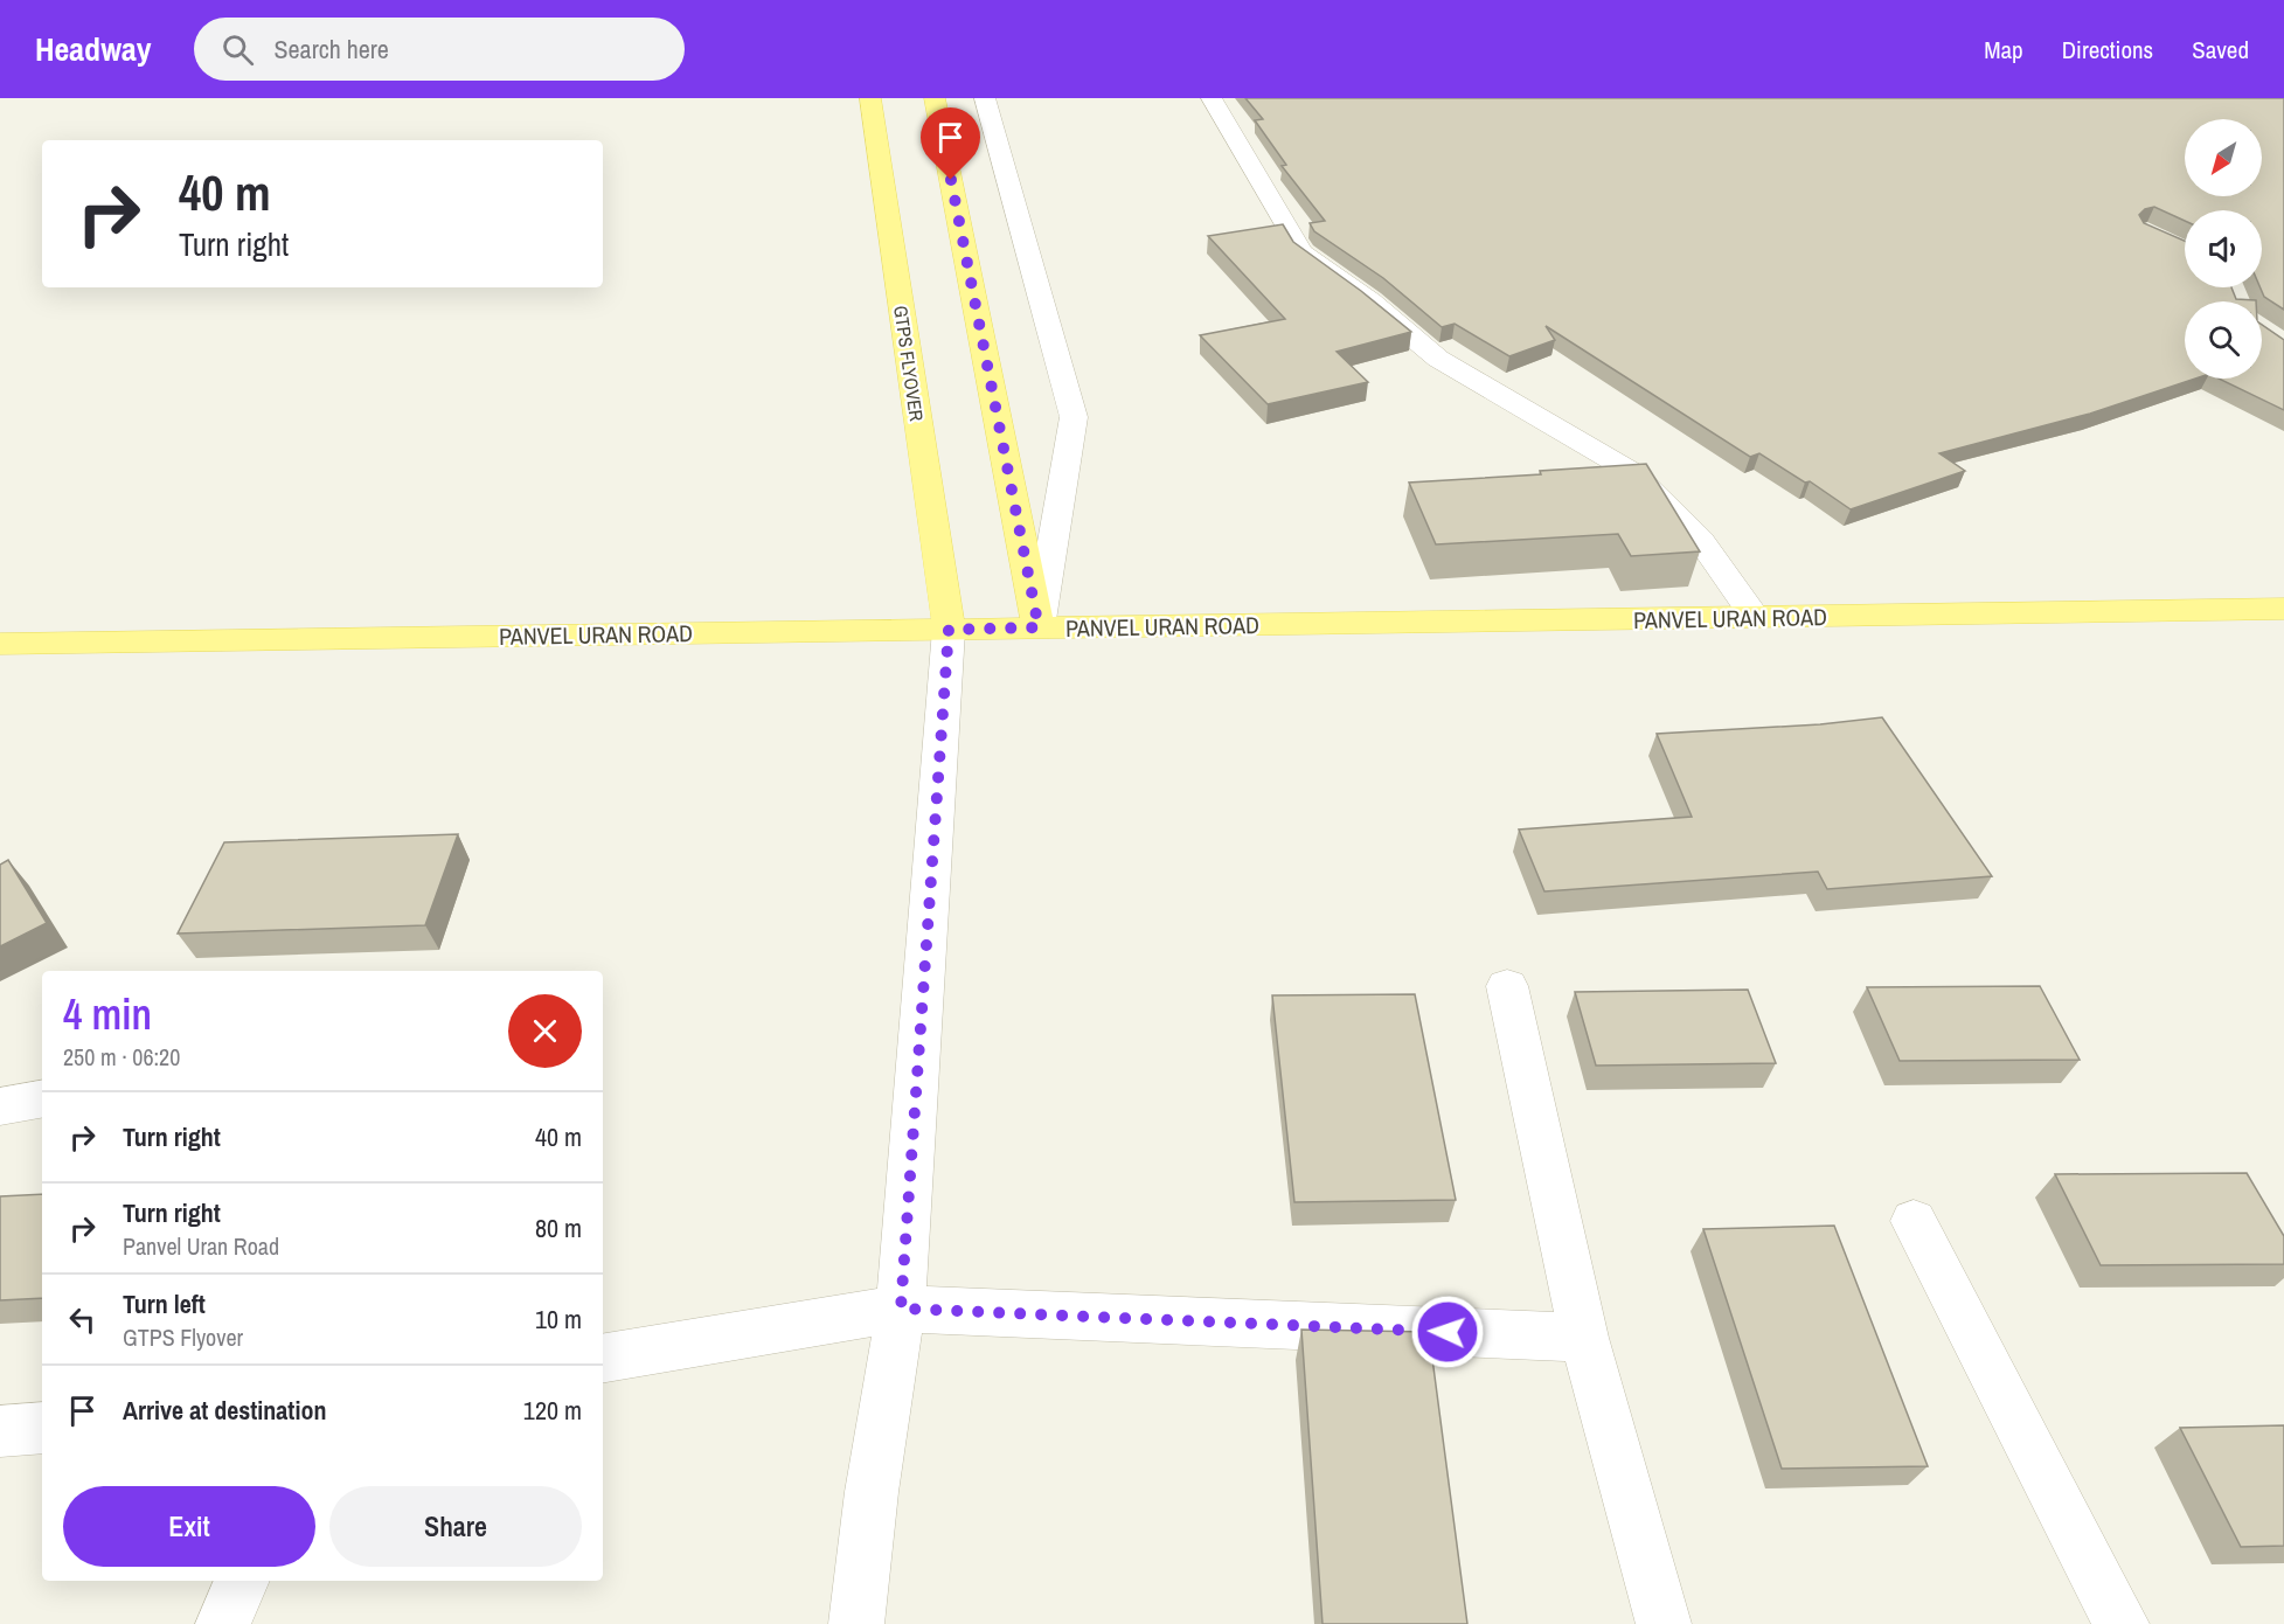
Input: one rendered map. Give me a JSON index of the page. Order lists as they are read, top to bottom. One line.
{"streets":{"main road":["GTPS FLYOVER","PANVEL URAN ROAD"]},"crossings":[["GTPS FLYOVER","PANVEL URAN ROAD"]],"north":"bottom left","page":{"header":"Headway","search":"Search here","nav":["Map","Directions","Saved"],"turn":["40 m","Turn right"],"heading":["4 min","250 m · 06:20"],"list":[{"name":"Turn right","value":"40 m"},{"name":"Turn right","note":"Panvel Uran Road","value":"80 m"},{"name":"Turn left","note":"GTPS Flyover","value":"10 m"},{"name":"Arrive at destination","value":"120 m"}],"buttons":["Exit","Share"]}}
